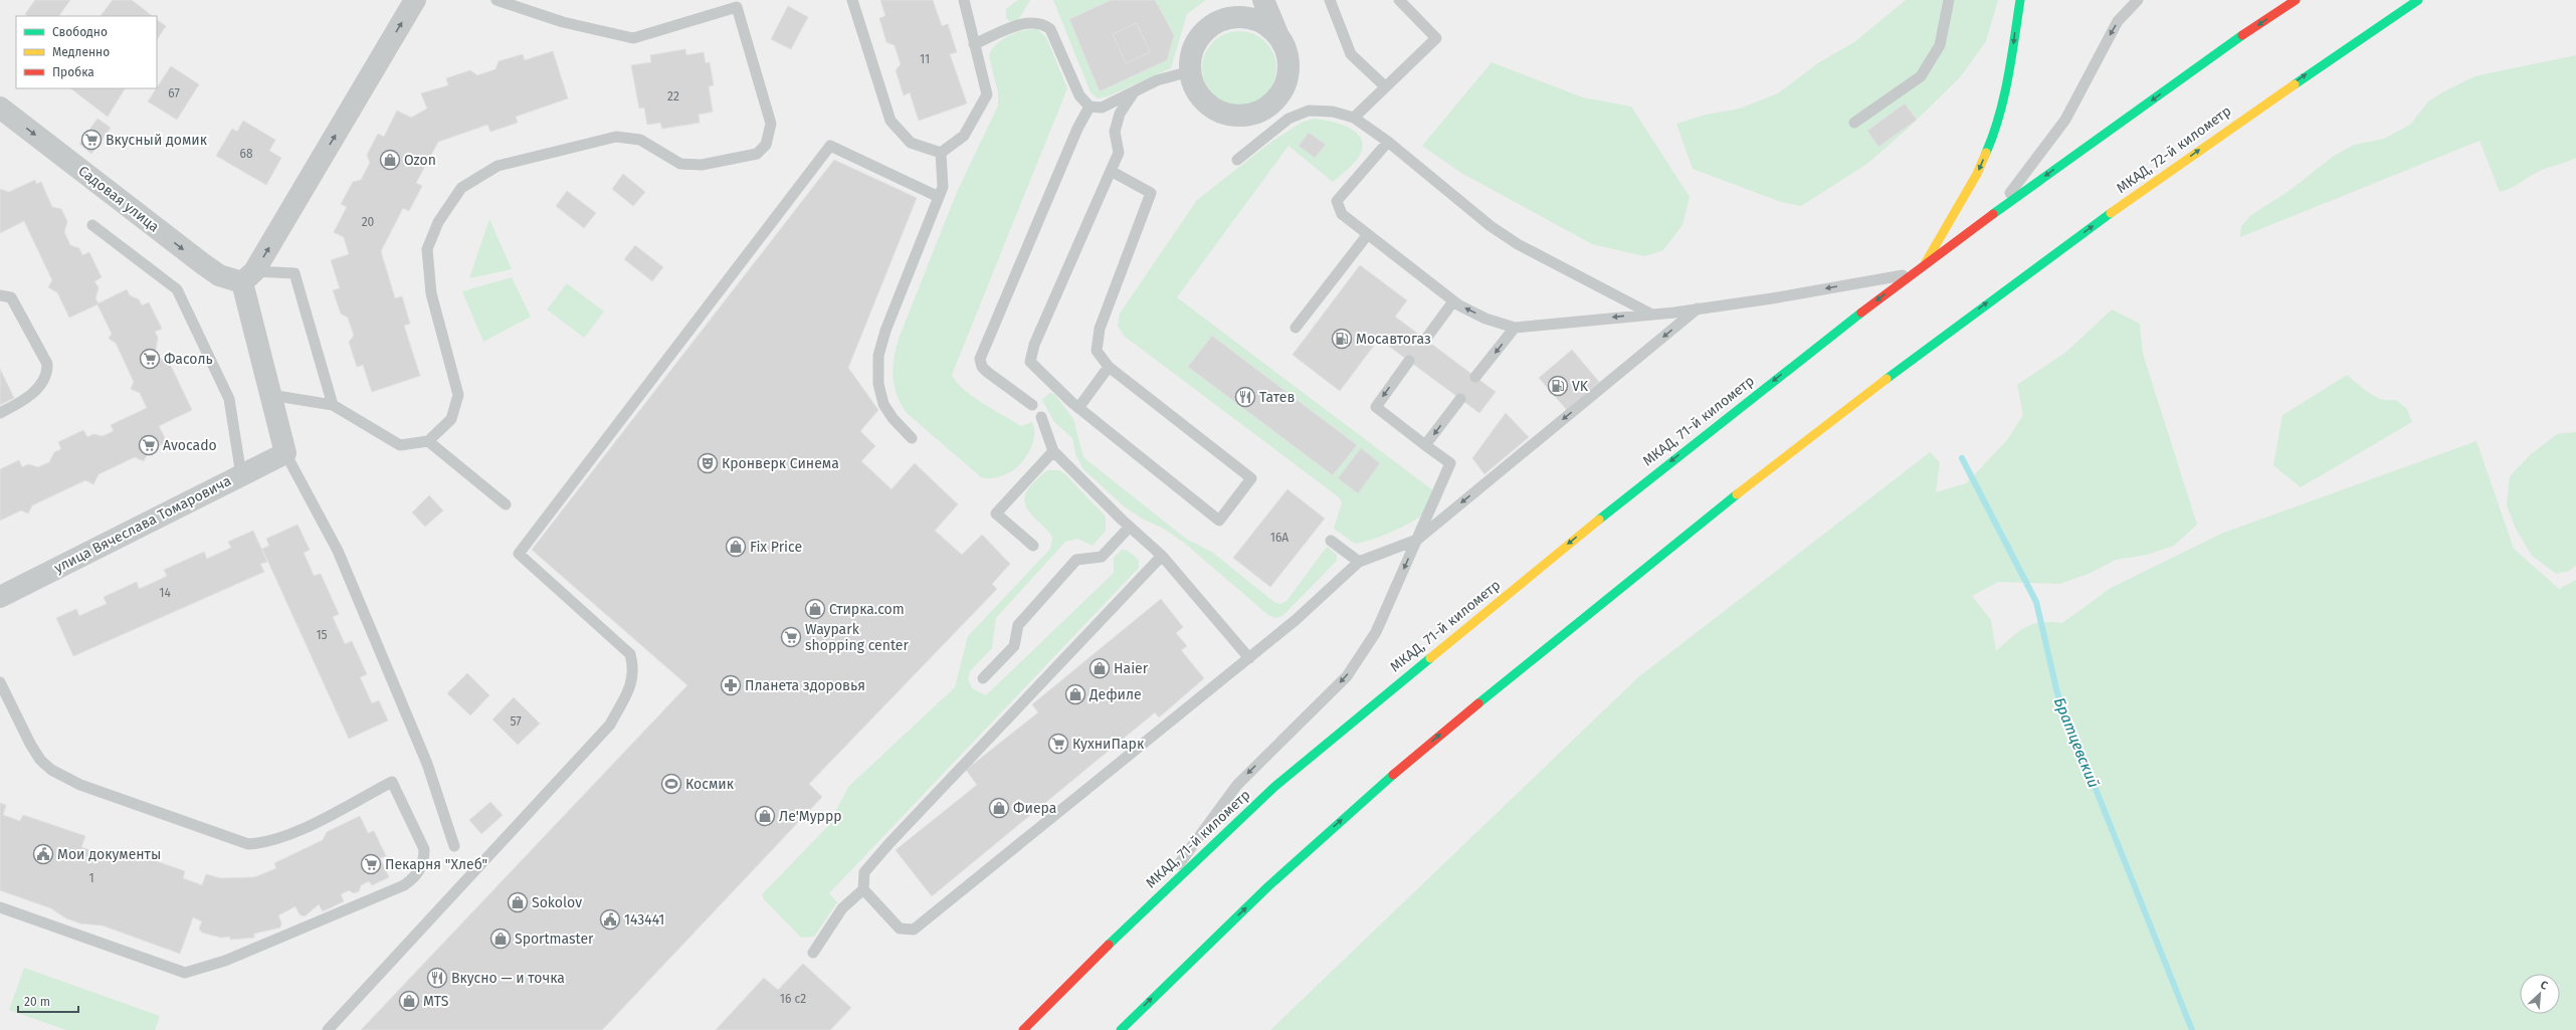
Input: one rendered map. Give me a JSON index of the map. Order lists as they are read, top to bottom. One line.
{"streets":{"main road":["МКАД, 72-й километр","МКАД, 71-й километр"],"street":["Садовая улица","улица Вячеслава Томаровича"]},"one_way":["МКАД, 72-й километр","Садовая улица","МКАД, 71-й километр"],"water":["Братцевский"],"places":{"supermarket":["Вкусный домик","Фасоль","Avocado","Waypark shopping center","КухниПарк","Пекарня \"Хлеб\""],"shop":["Ozon","Fix Price","Стирка.com","Haier","Дефиле","Фиера","Ле'Муррр","Sokolov","Sportmaster","MTS"],"fuel station":["Мосавтогаз","VK"],"restaurant":["Татев","Вкусно — и точка"],"theatre":["Кронверк Синема"],"pharmacy":["Планета здоровья"],"sports":["Космик"],"public building":["Мои документы","143441"]},"house_numbers":["11","67","22","68","20","16А","14","15","57","1","16 с2"],"legend":["Свободно","Медленно","Пробка"],"scale_bar":"20 m","north":"top right"}
